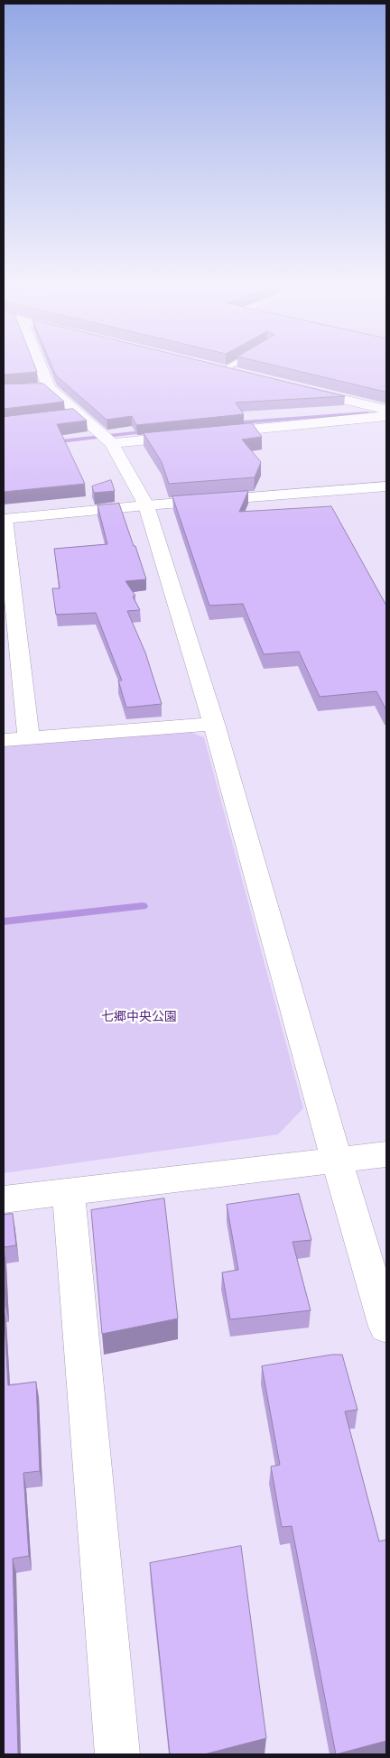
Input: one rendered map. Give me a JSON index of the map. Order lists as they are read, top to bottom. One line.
{"parks":["七郷中央公園"]}
